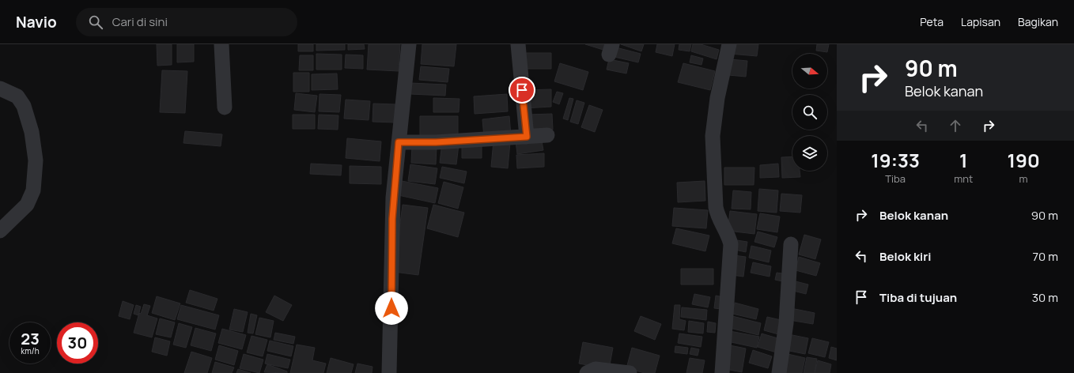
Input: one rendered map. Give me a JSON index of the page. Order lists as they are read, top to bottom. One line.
{"north":"right","page":{"header":"Navio","search":"Cari di sini","nav":["Peta","Lapisan","Bagikan"],"turn":["90 m","Belok kanan"],"eta":["19:33","Tiba","1","mnt","190","m"],"list":[{"name":"Belok kanan","value":"90 m"},{"name":"Belok kiri","value":"70 m"},{"name":"Tiba di tujuan","value":"30 m"}],"speed":"23 km/h","limit":"30"}}
